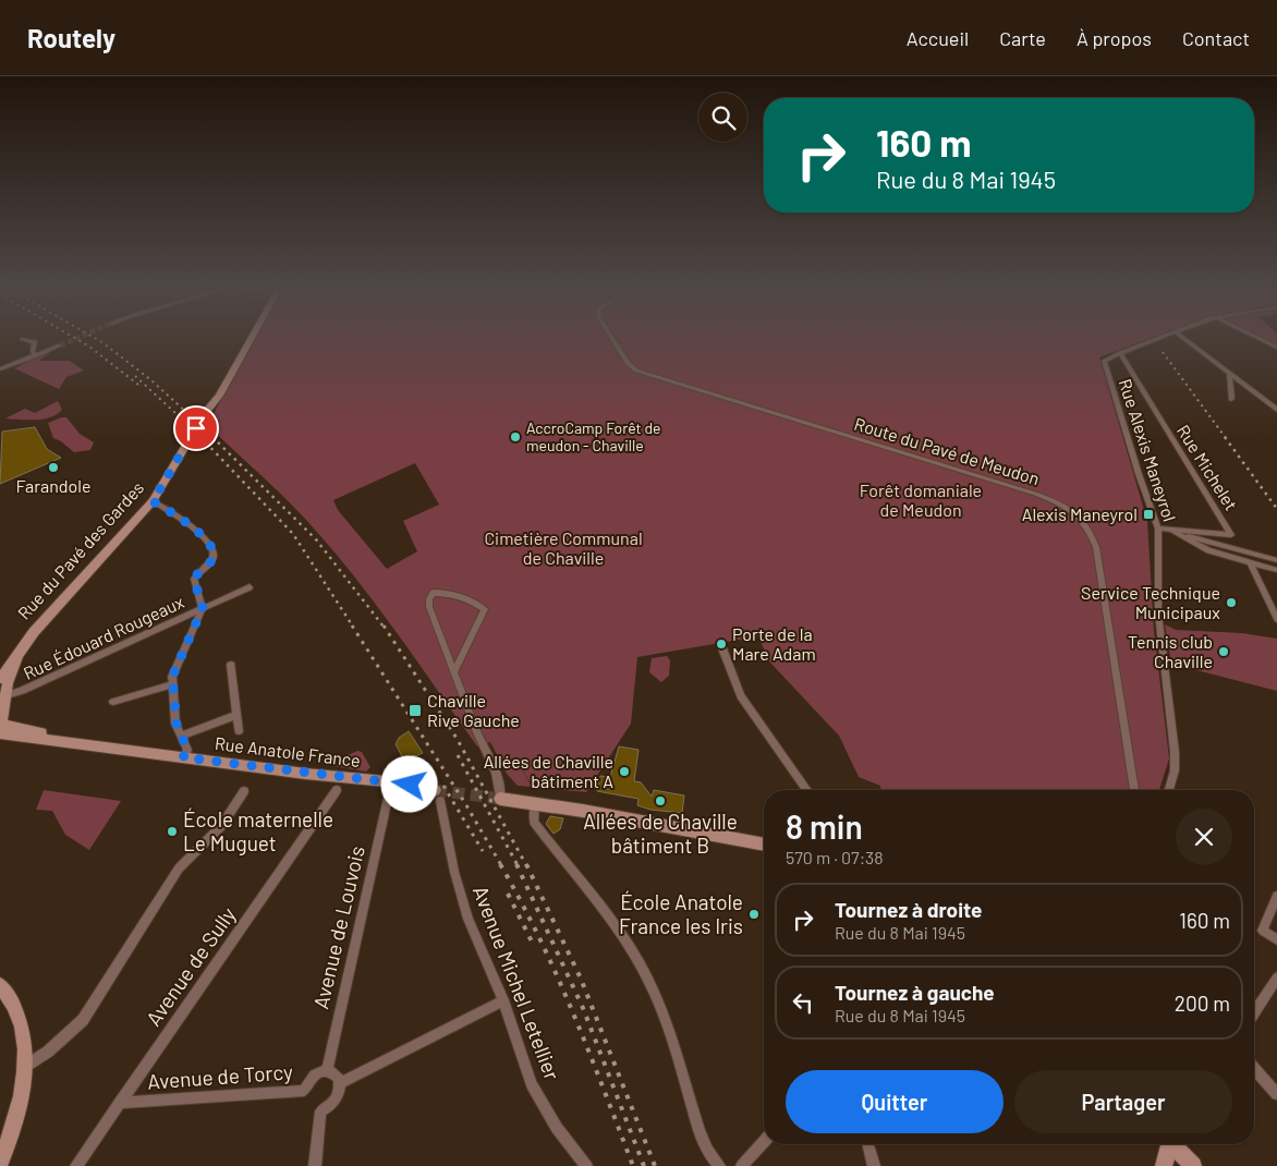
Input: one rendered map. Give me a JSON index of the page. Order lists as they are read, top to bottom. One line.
{"streets":{"main road":["Rue du Pavé des Gardes","Rue Anatole France"],"street":["Rue Alexis Maneyrol","Route du Pavé de Meudon","Rue Michelet","Rue Édouard Rougeaux","Avenue de Louvois","Avenue de Sully","Avenue Michel Letellier","Avenue de Torcy"]},"crossings":[["Rue Alexis Maneyrol","Rue Michelet"],["Rue du Pavé des Gardes","Rue Édouard Rougeaux"],["Rue du Pavé des Gardes","Rue Anatole France"],["Rue Anatole France","Avenue Michel Letellier"],["Avenue de Louvois","Avenue de Torcy"],["Avenue de Sully","Avenue de Torcy"]],"parks":["Forêt domaniale de Meudon","Cimetière Communal de Chaville"],"places":{"other":["AccroCamp Forêt de meudon - Chaville","Farandole","Service Technique Municipaux","Porte de la Mare Adam","Tennis club Chaville","Allées de Chaville bâtiment A","Allées de Chaville bâtiment B","École maternelle Le Muguet","École Anatole France les Iris"],"transit":["Alexis Maneyrol","Chaville Rive Gauche"]},"page":{"header":"Routely","nav":["Accueil","Carte","À propos","Contact"],"turn":["160 m","Rue du 8 Mai 1945"],"heading":["8 min","570 m · 07:38"],"list":[{"name":"Tournez à droite","note":"Rue du 8 Mai 1945","value":"160 m"},{"name":"Tournez à gauche","note":"Rue du 8 Mai 1945","value":"200 m"}],"buttons":["Quitter","Partager"]}}
